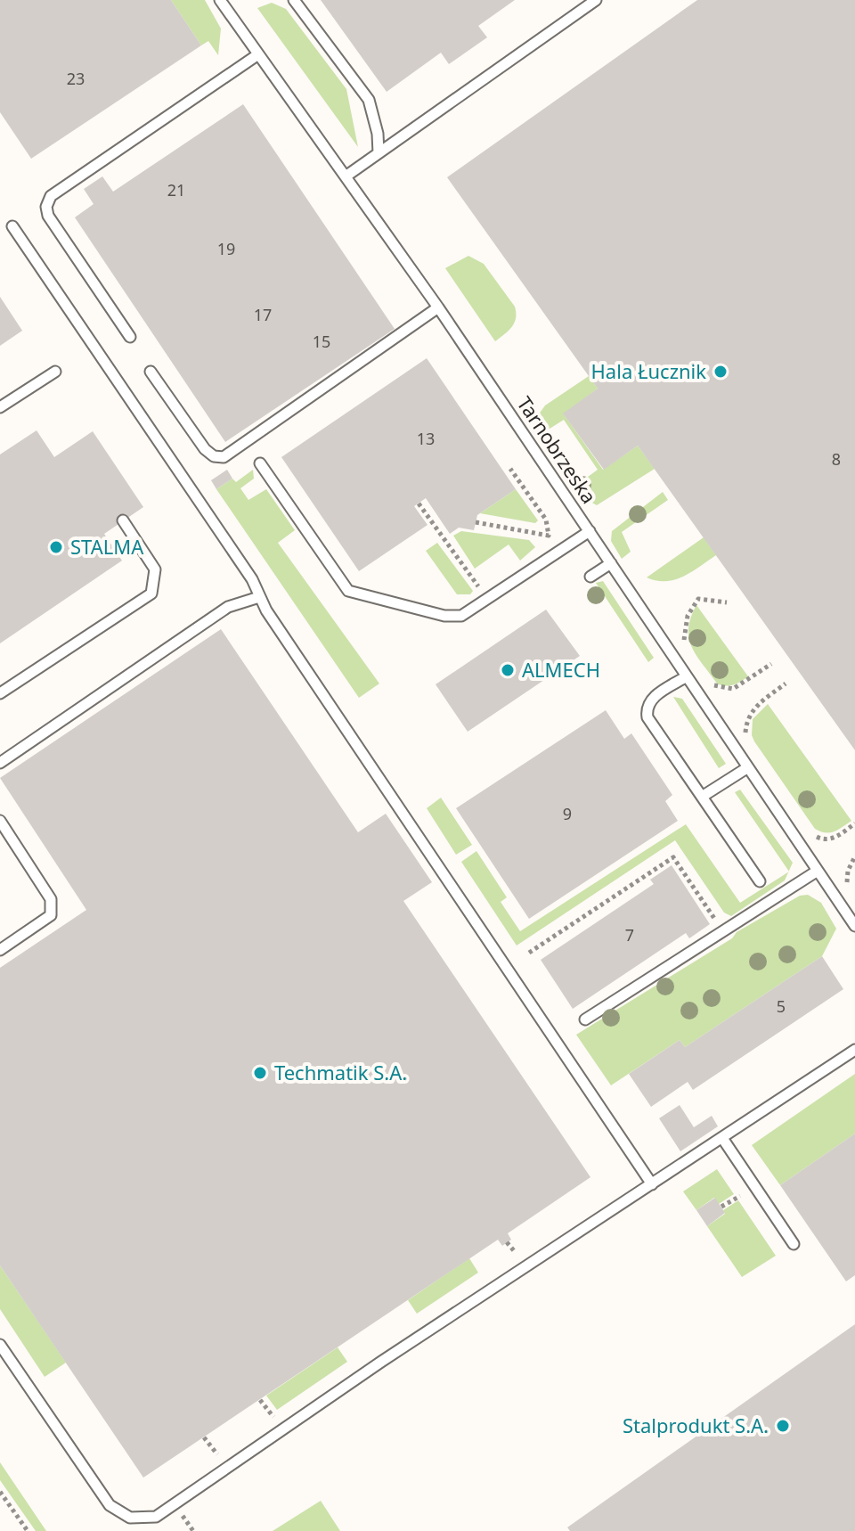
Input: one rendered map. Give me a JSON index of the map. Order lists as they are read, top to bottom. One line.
{"streets":{"lane":["Tarnobrzeska"]},"places":["Hala Łucznik","STALMA","ALMECH","Techmatik S.A.","Stalprodukt S.A."],"house_numbers":["23","21","19","17","15","13","8","9","7","5"]}
